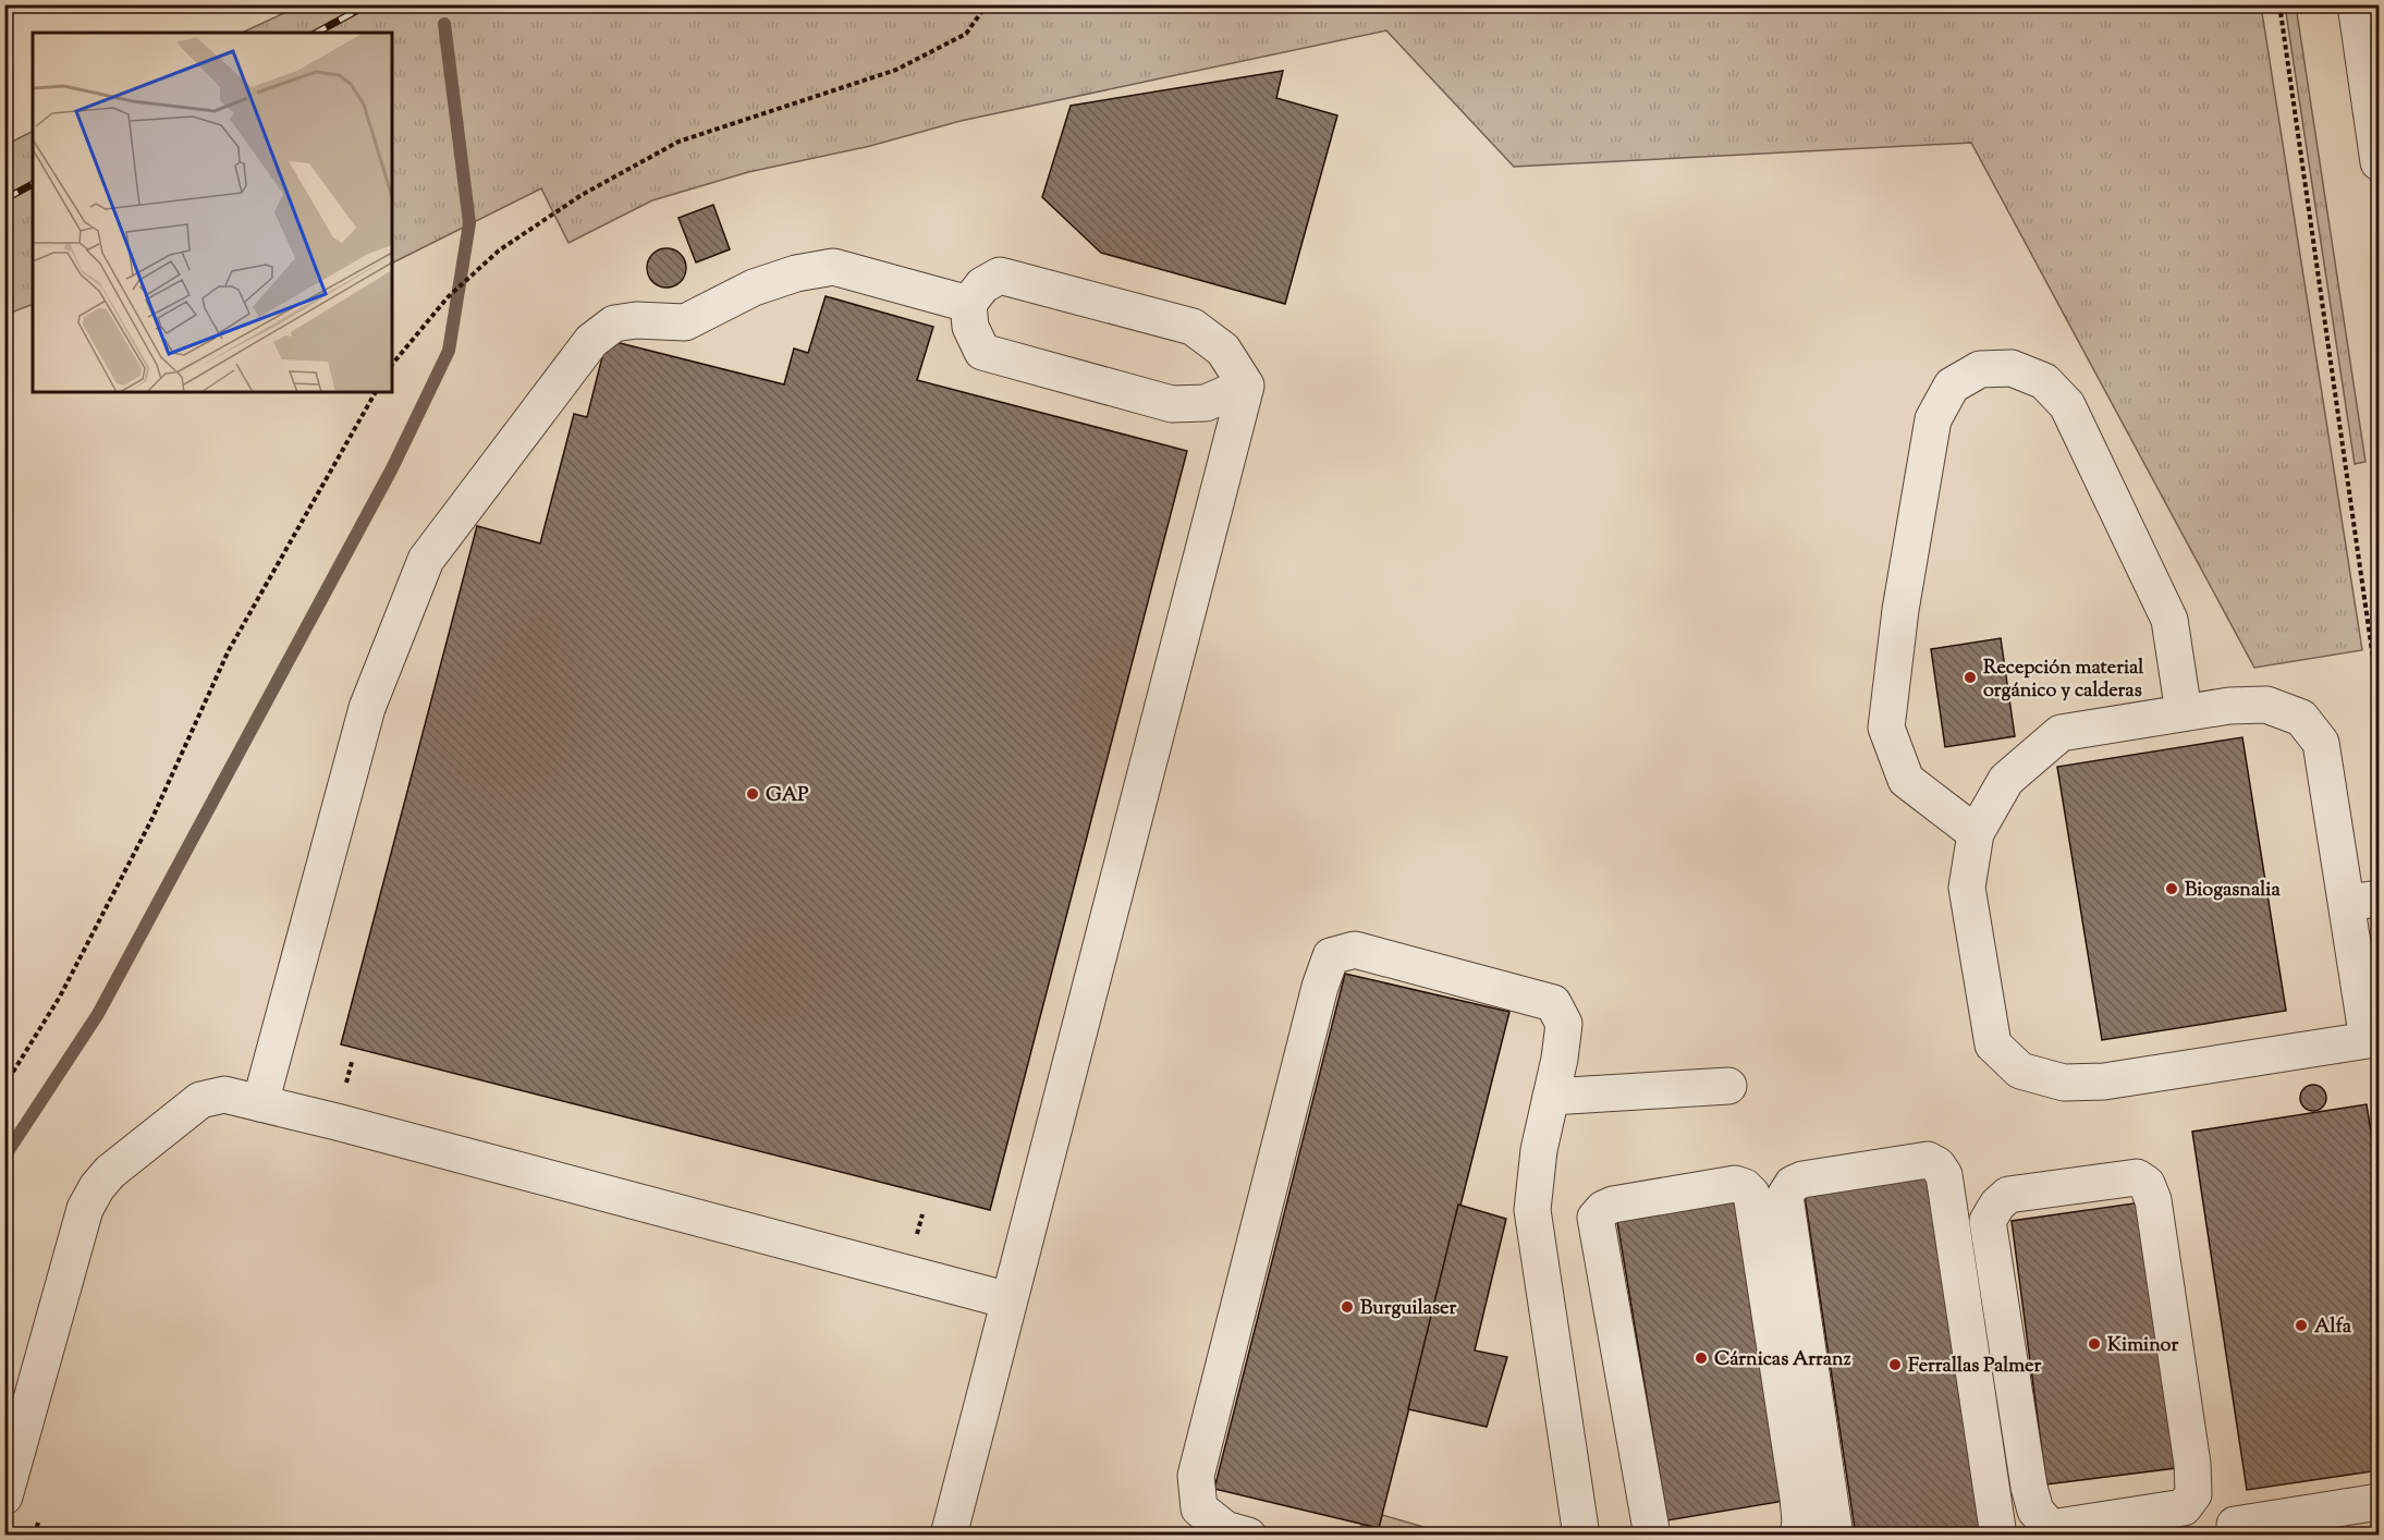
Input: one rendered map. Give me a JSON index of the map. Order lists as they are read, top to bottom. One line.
{"places":["Recepción material orgánico y calderas","GAP","Biogasnalia","Burguilaser","Alfa","Kiminor","Cárnicas Arranz","Ferrallas Palmer"]}
